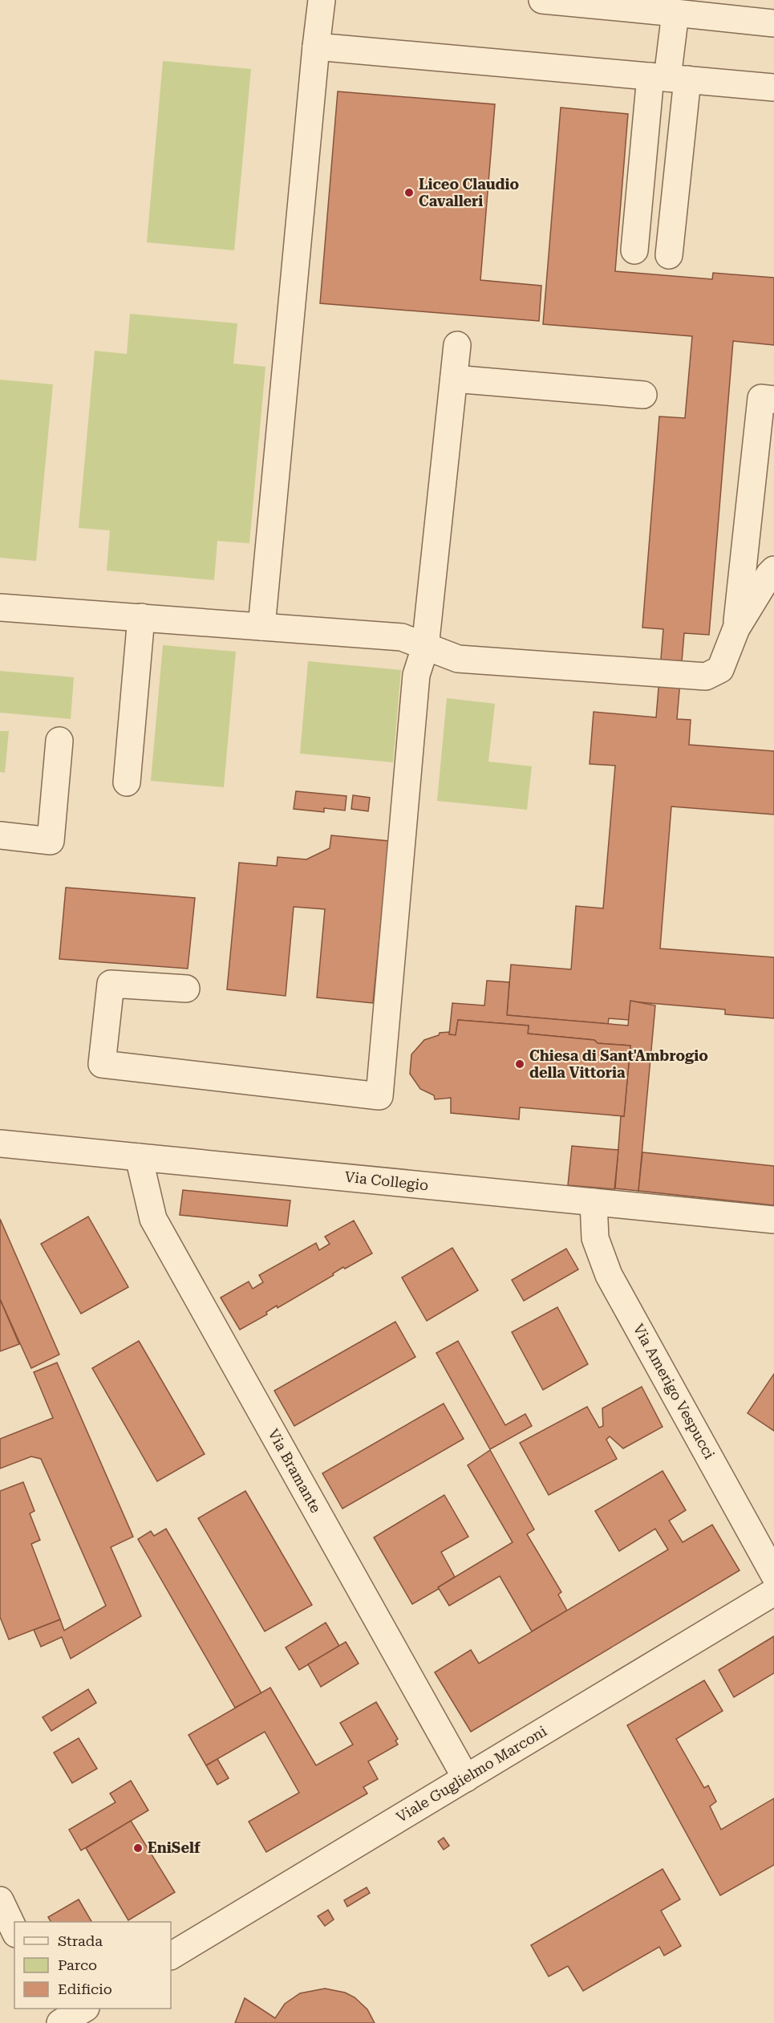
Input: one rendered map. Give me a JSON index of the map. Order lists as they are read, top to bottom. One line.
{"streets":{"street":["Via Collegio","Via Amerigo Vespucci","Via Bramante","Viale Guglielmo Marconi"]},"crossings":[["Via Collegio","Via Amerigo Vespucci"],["Via Collegio","Via Bramante"],["Via Bramante","Viale Guglielmo Marconi"]],"places":["Liceo Claudio Cavalleri","Chiesa di Sant'Ambrogio della Vittoria","EniSelf"],"legend":["Strada","Parco","Edificio"]}
